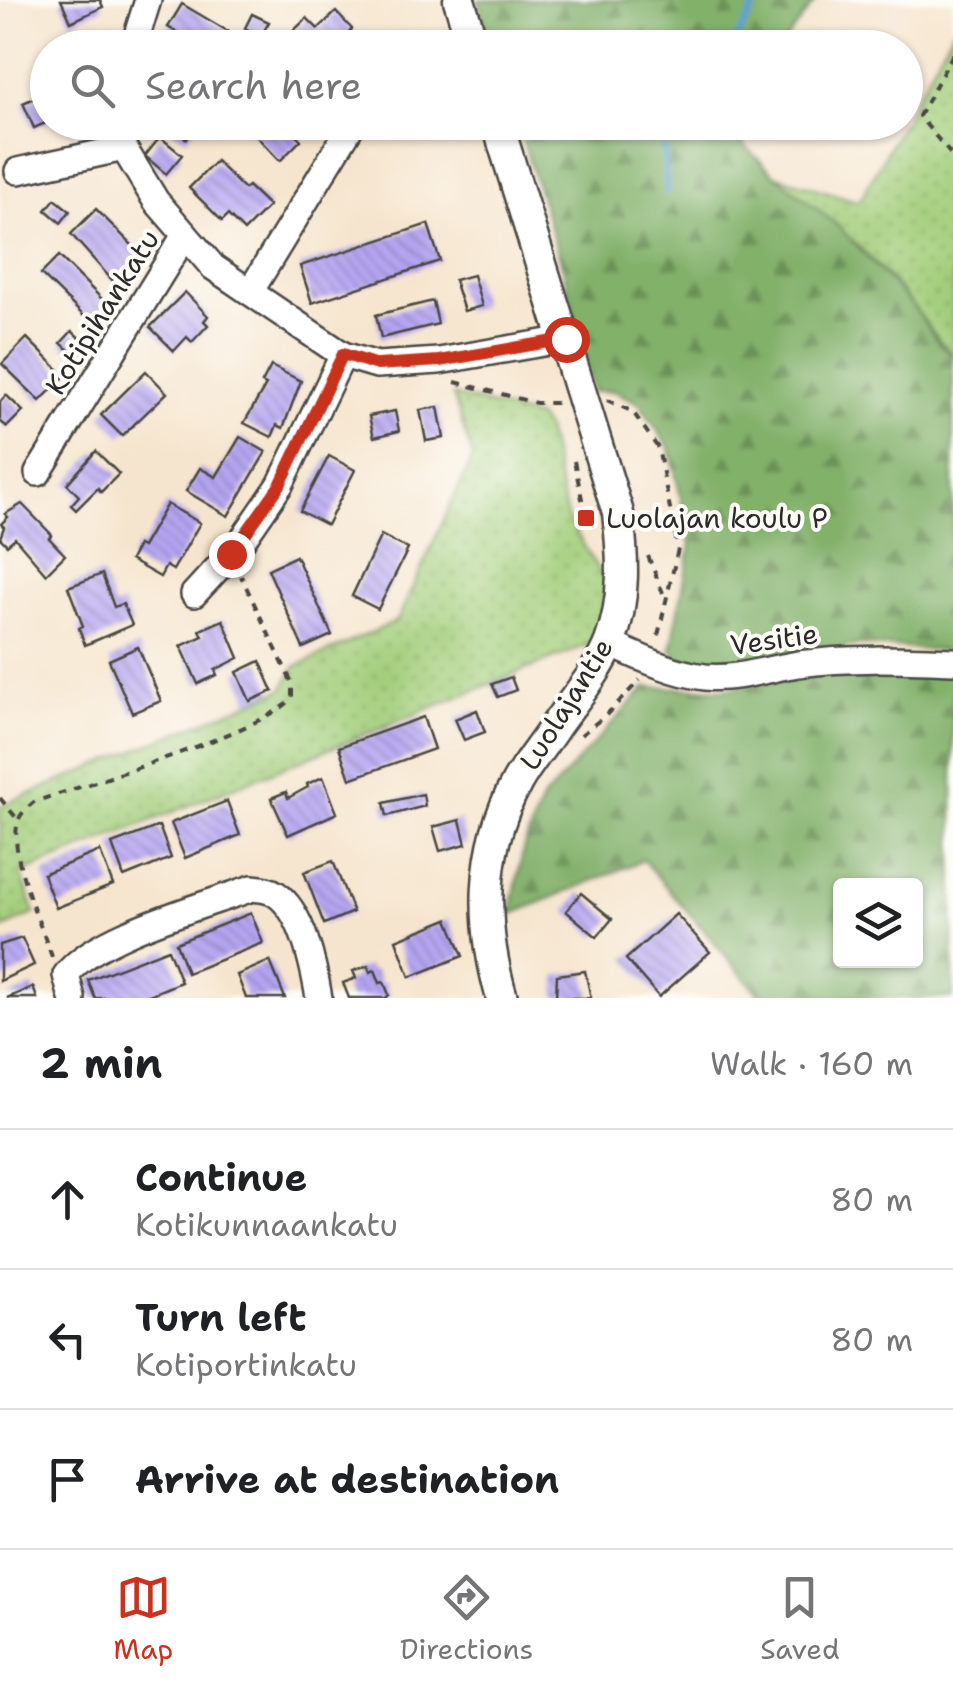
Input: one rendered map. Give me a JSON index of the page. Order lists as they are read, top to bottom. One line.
{"streets":{"main road":["Luolajantie"],"street":["Kotipihankatu","Vesitie"]},"crossings":[["Vesitie","Luolajantie"]],"places":{"transit":["Luolajan koulu P"]},"page":{"search":"Search here","heading":["2 min","Walk · 160 m"],"list":[["Continue","Kotikunnaankatu","80 m"],["Turn left","Kotiportinkatu","80 m"],"Arrive at destination"],"nav":["Map","Directions","Saved"]}}
